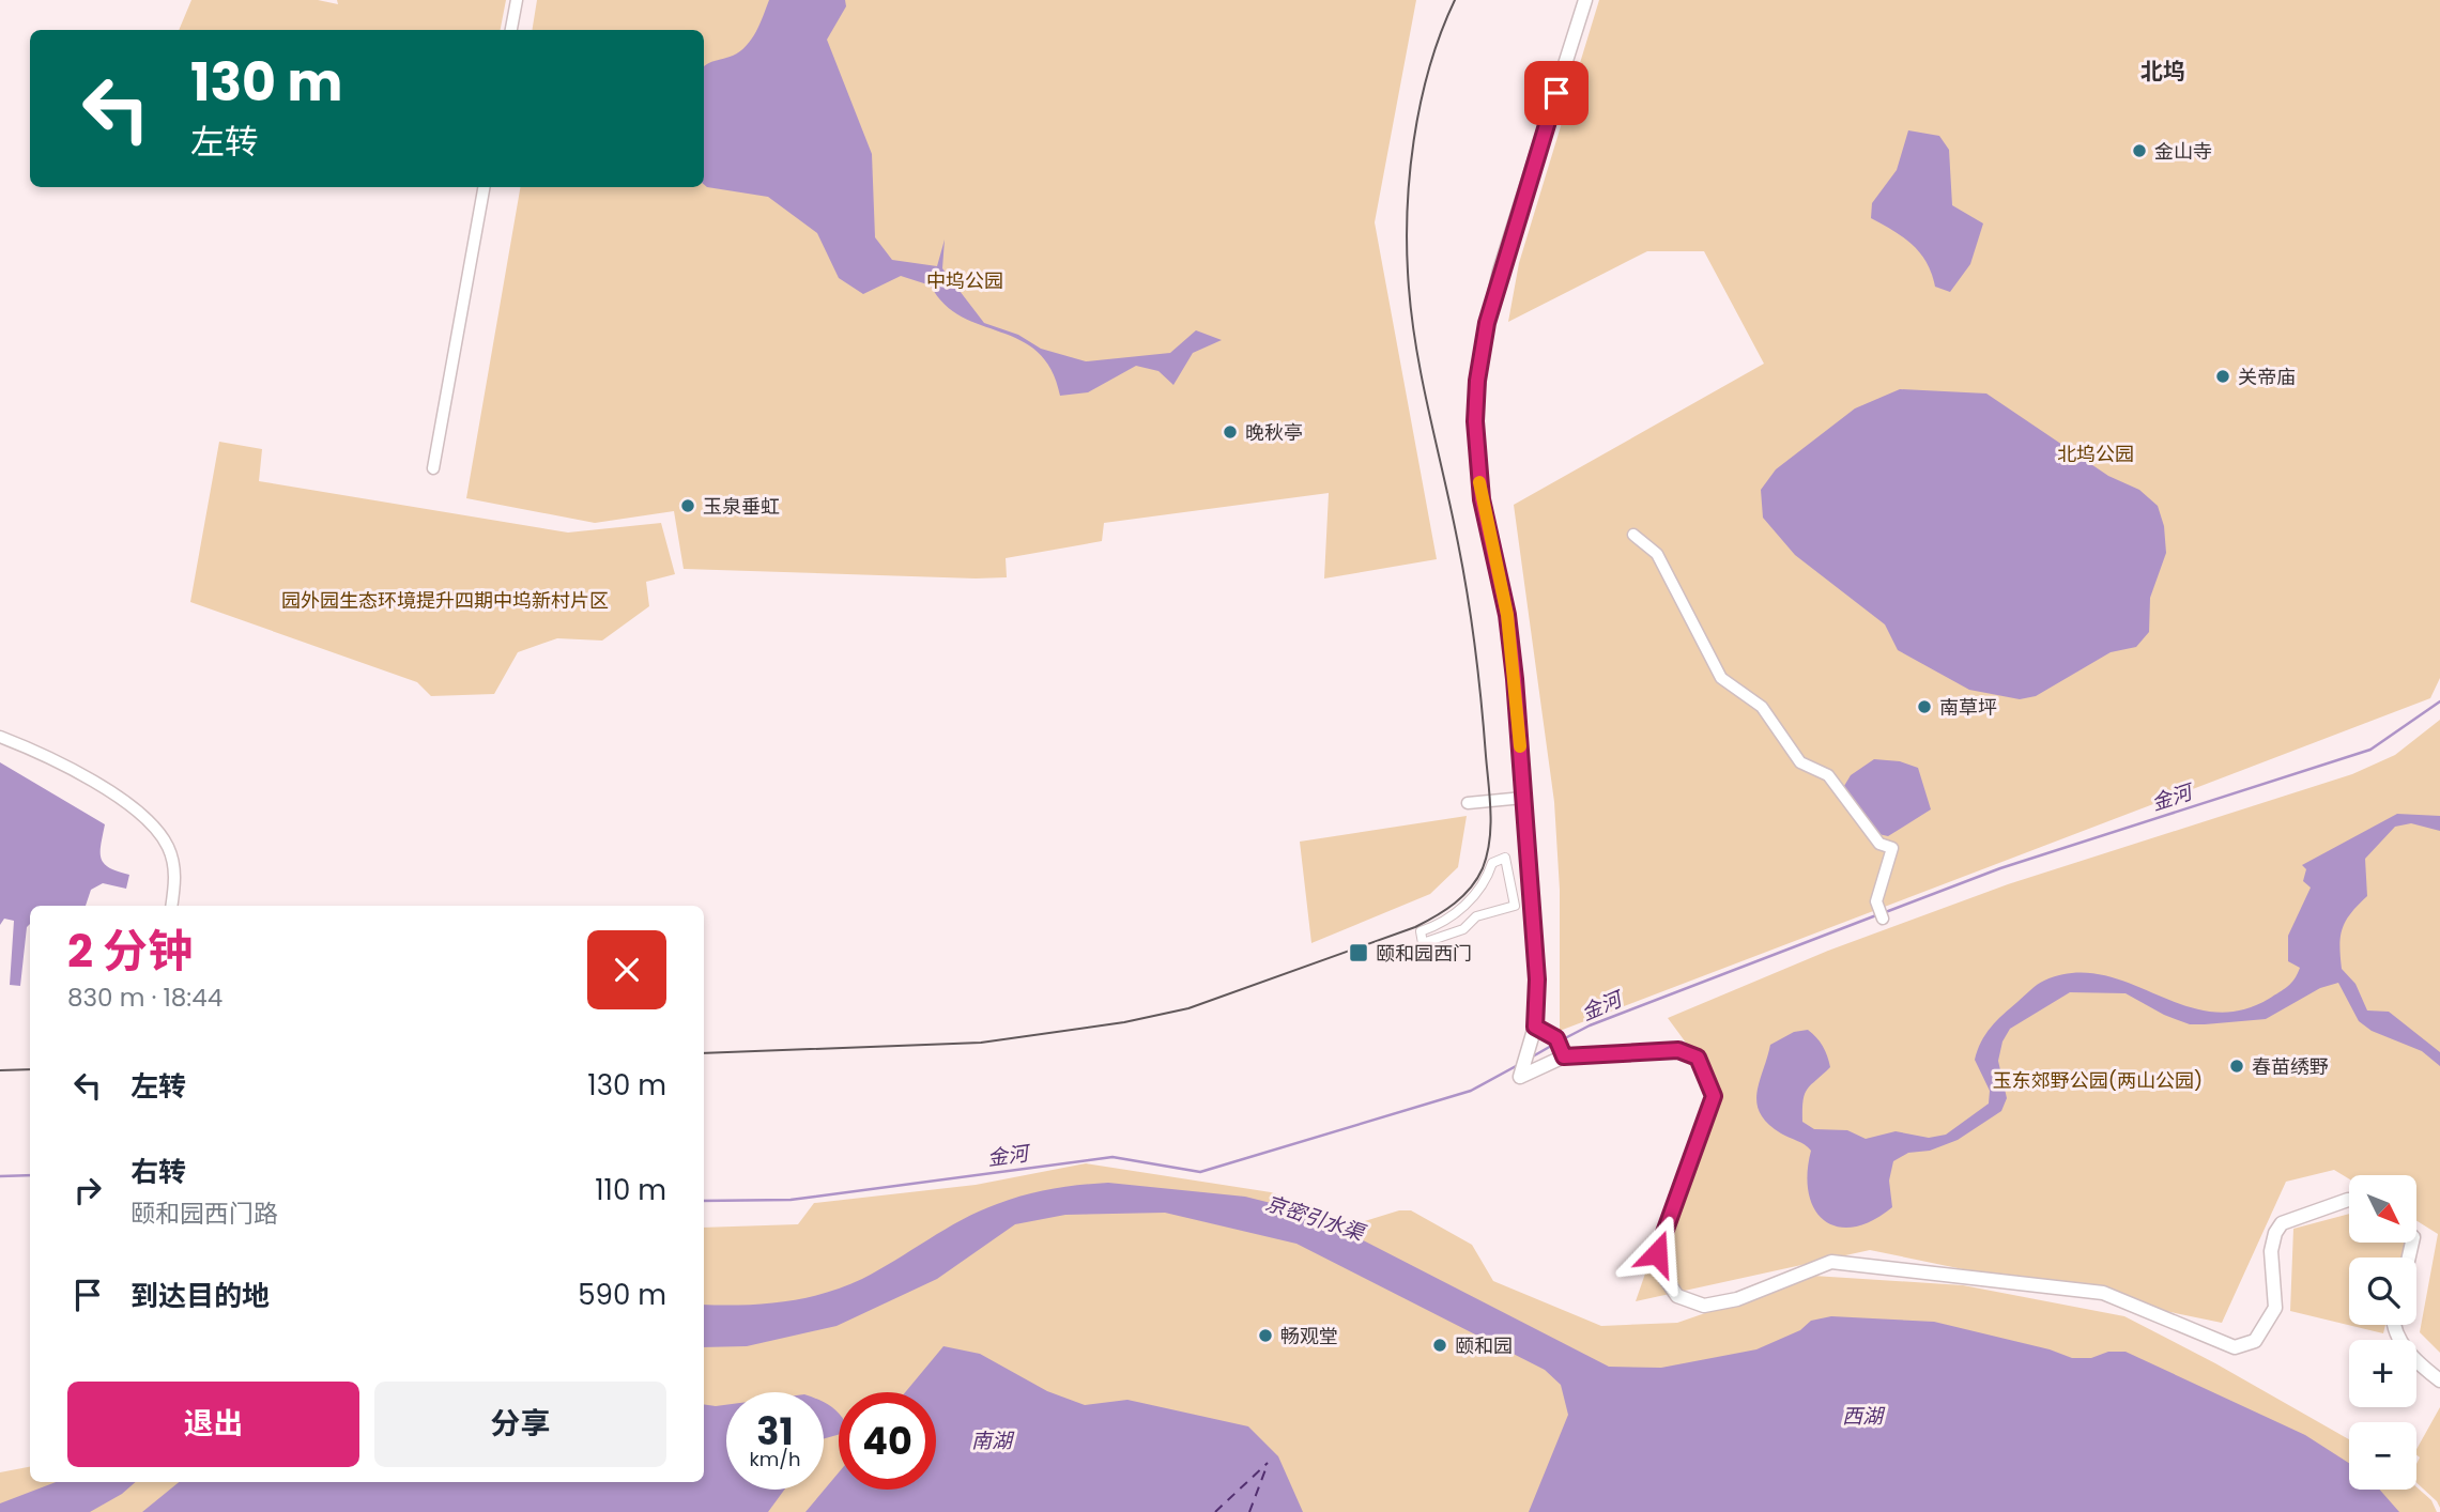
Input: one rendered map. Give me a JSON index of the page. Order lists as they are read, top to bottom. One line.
{"districts":["北坞"],"water":["金河","京密引水渠","西湖","南湖"],"parks":["中坞公园","北坞公园","园外园生态环境提升四期中坞新村片区","玉东郊野公园(两山公园)"],"places":{"other":["金山寺","关帝庙","晚秋亭","玉泉垂虹","南草坪","春苗绣野","畅观堂","颐和园"],"transit":["颐和园西门"]},"north":"bottom right","page":{"turn":["130 m","左转"],"heading":["2 分钟","830 m · 18:44"],"list":[{"name":"左转","value":"130 m"},{"name":"右转","note":"颐和园西门路","value":"110 m"},{"name":"到达目的地","value":"590 m"}],"map_buttons":["+","−"],"buttons":["退出","分享"],"speed":"31 km/h","limit":"40"}}
